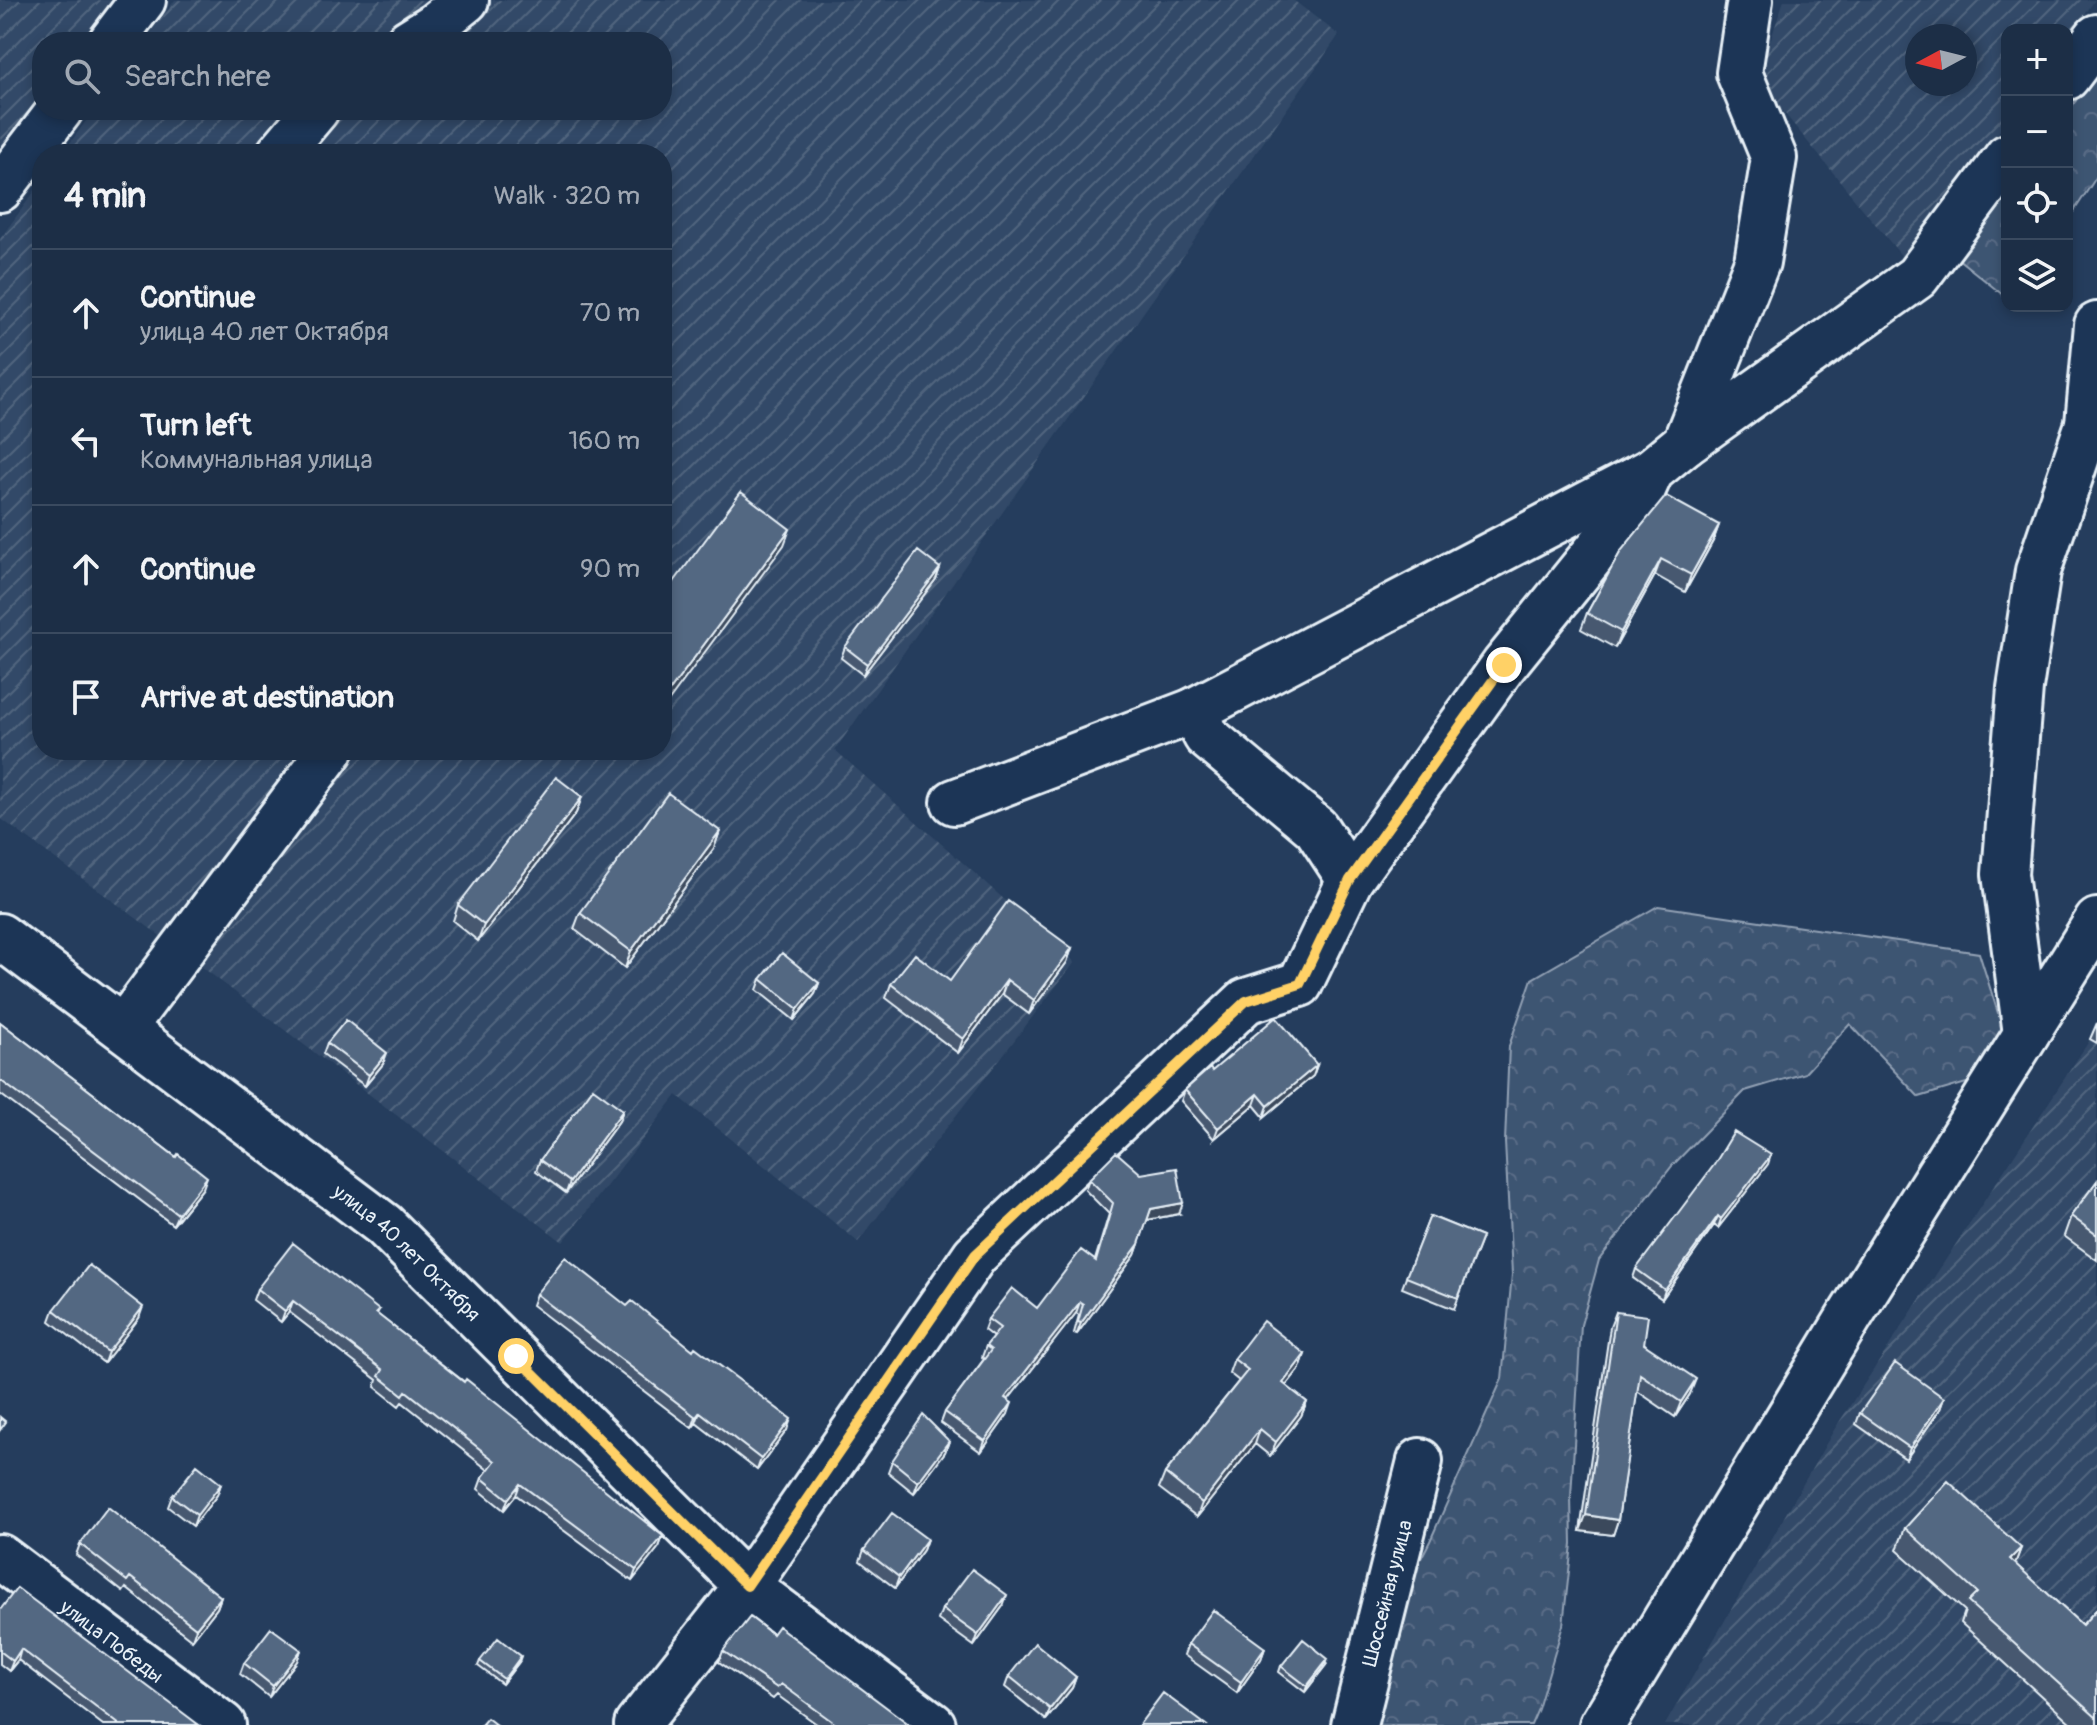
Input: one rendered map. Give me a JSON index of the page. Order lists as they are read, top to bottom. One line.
{"streets":{"street":["улица 40 лет Октября","Шоссейная улица","улица Победы"]},"north":"left","page":{"map_buttons":["+","−"],"search":"Search here","heading":["4 min","Walk · 320 m"],"list":[["Continue","улица 40 лет Октября","70 m"],["Turn left","Коммунальная улица","160 m"],["Continue","90 m"],"Arrive at destination"]}}
